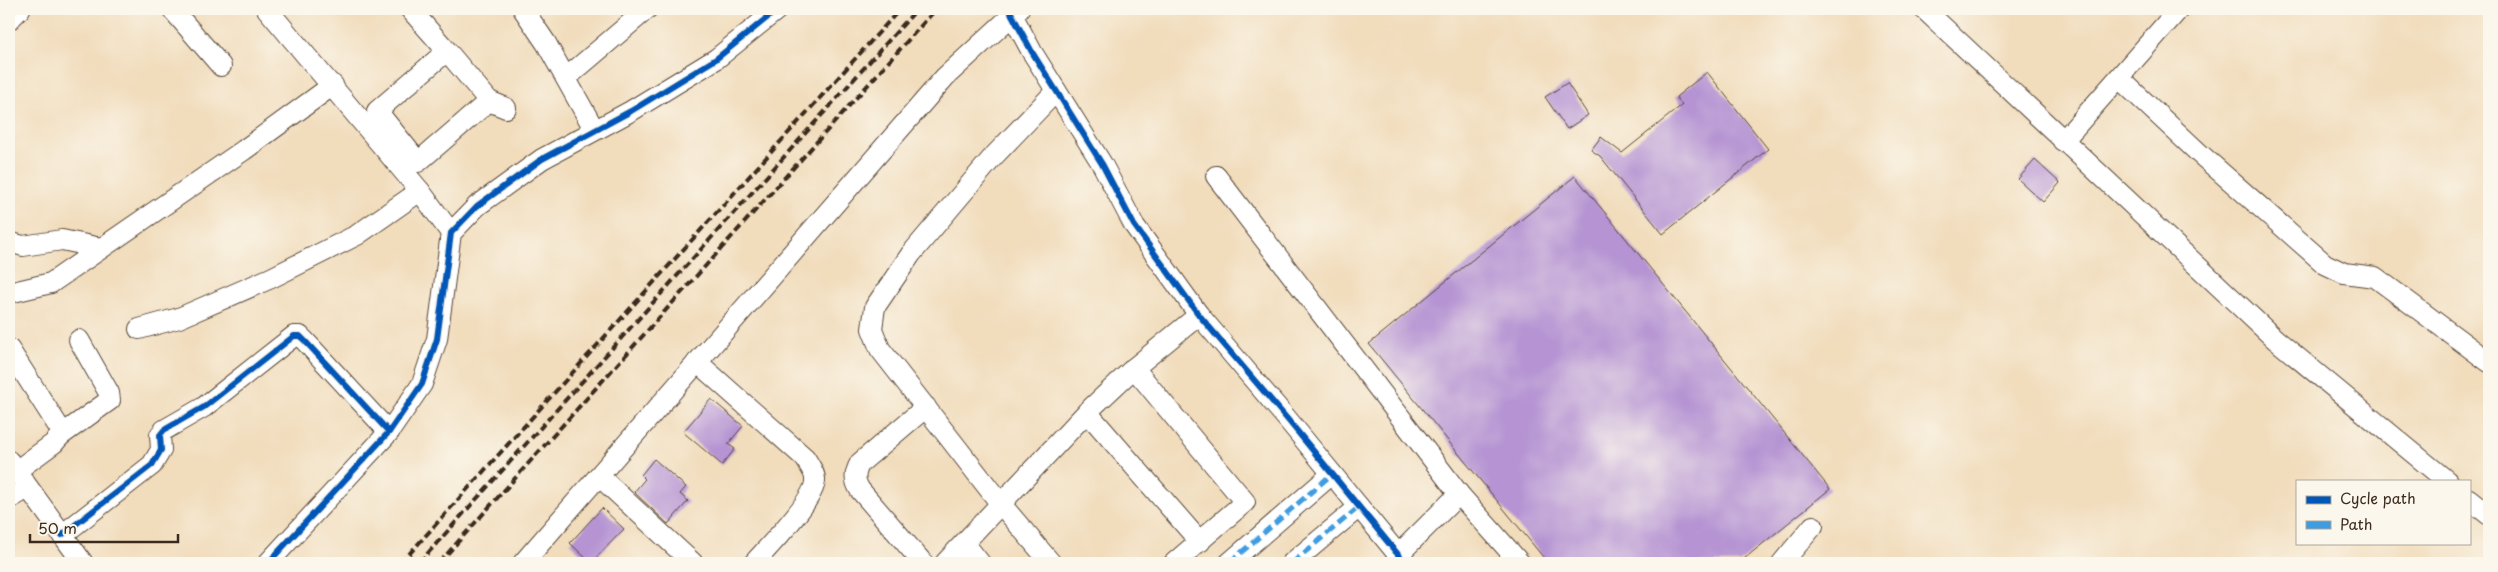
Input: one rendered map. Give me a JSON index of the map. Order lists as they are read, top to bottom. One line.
{"legend":["Cycle path","Path"],"scale_bar":"50 m"}
